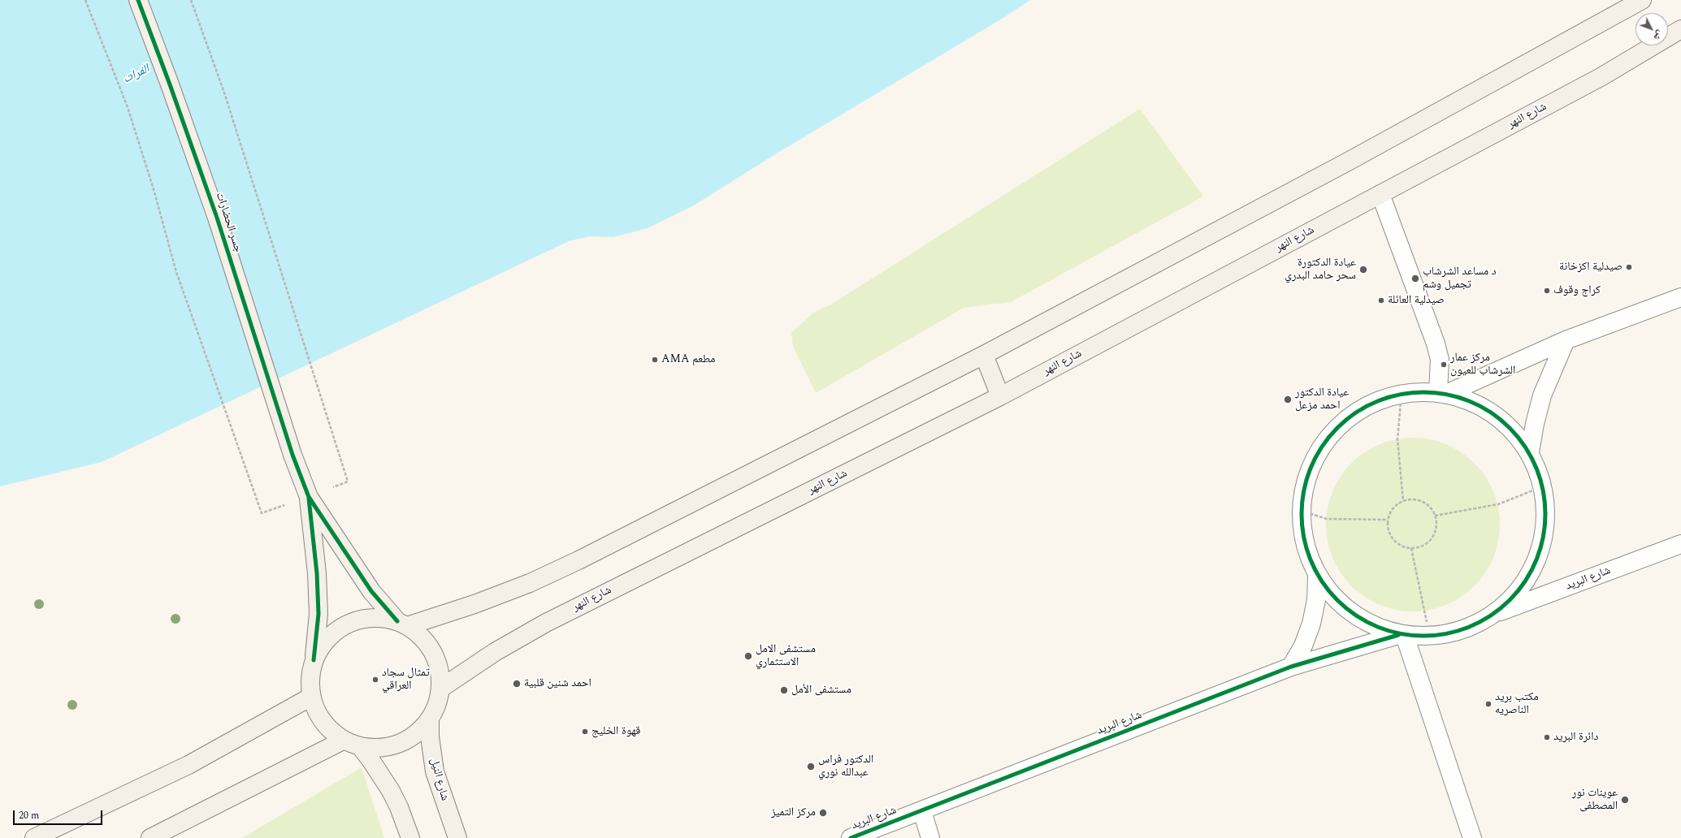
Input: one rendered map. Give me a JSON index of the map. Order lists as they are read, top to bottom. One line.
{"streets":{"main road":["شارع النهر","جسر الحضارات","شارع النيل"],"street":["شارع البريد"]},"water":["الفرات"],"places":["صيدلية اكزخانة","عيادة الدكتورة سحر حامد البدري","د مساعد الشرشاب تجميل وشم","كراج وقوف","صيدلية العائلة","AMA مطعم","مركز عمار الشرشاب للعيون","عيادة الدكتور احمد مزعل","مستشفى الامل الاستثماري","تمثال سجاد العراقي","احمد شنين قلبية","مستشفى الأمل","مكتب بريد الناصريه","قهوة الخليج","دائرة البريد","ﺍﻟﺪﻛﺘﻮﺭ ﻓﺮﺍﺱ ﻋﺒﺪﺍﻟﻠﻪ ﻧﻮﺭﻱ","عوينات نور المصطفى","مركز التميز"],"scale_bar":"20 m","north":"bottom right"}
